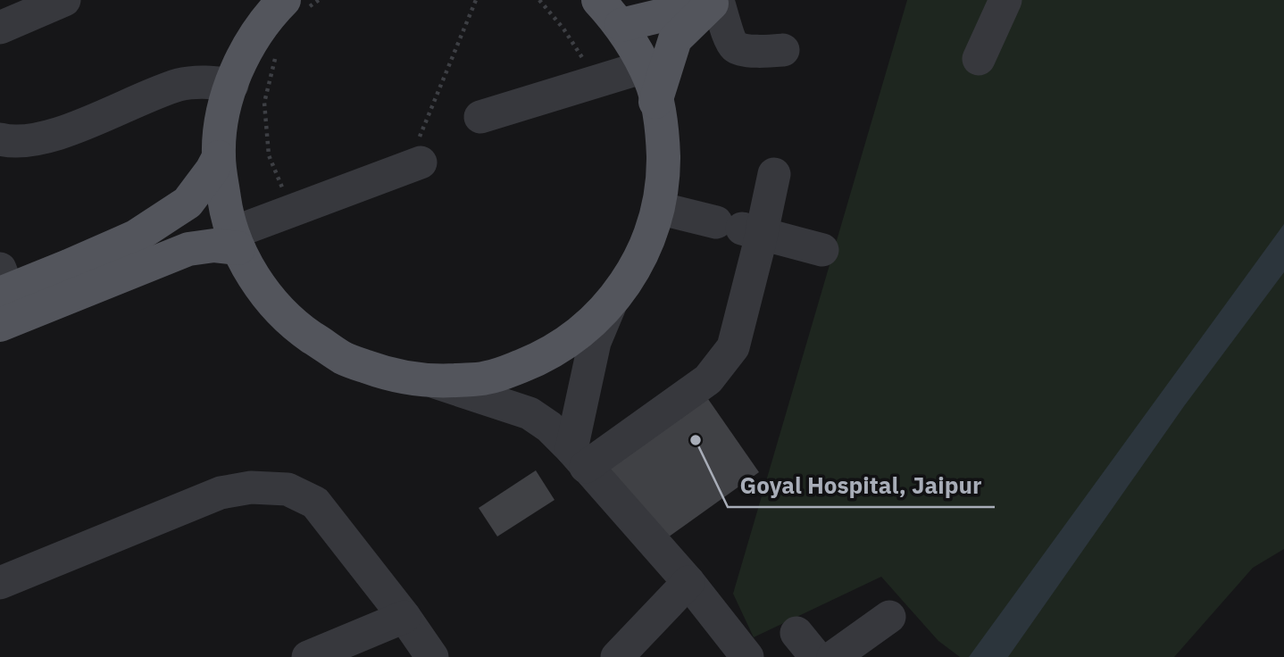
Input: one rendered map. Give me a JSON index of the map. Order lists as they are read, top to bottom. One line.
{"places":["Goyal Hospital, Jaipur"]}
